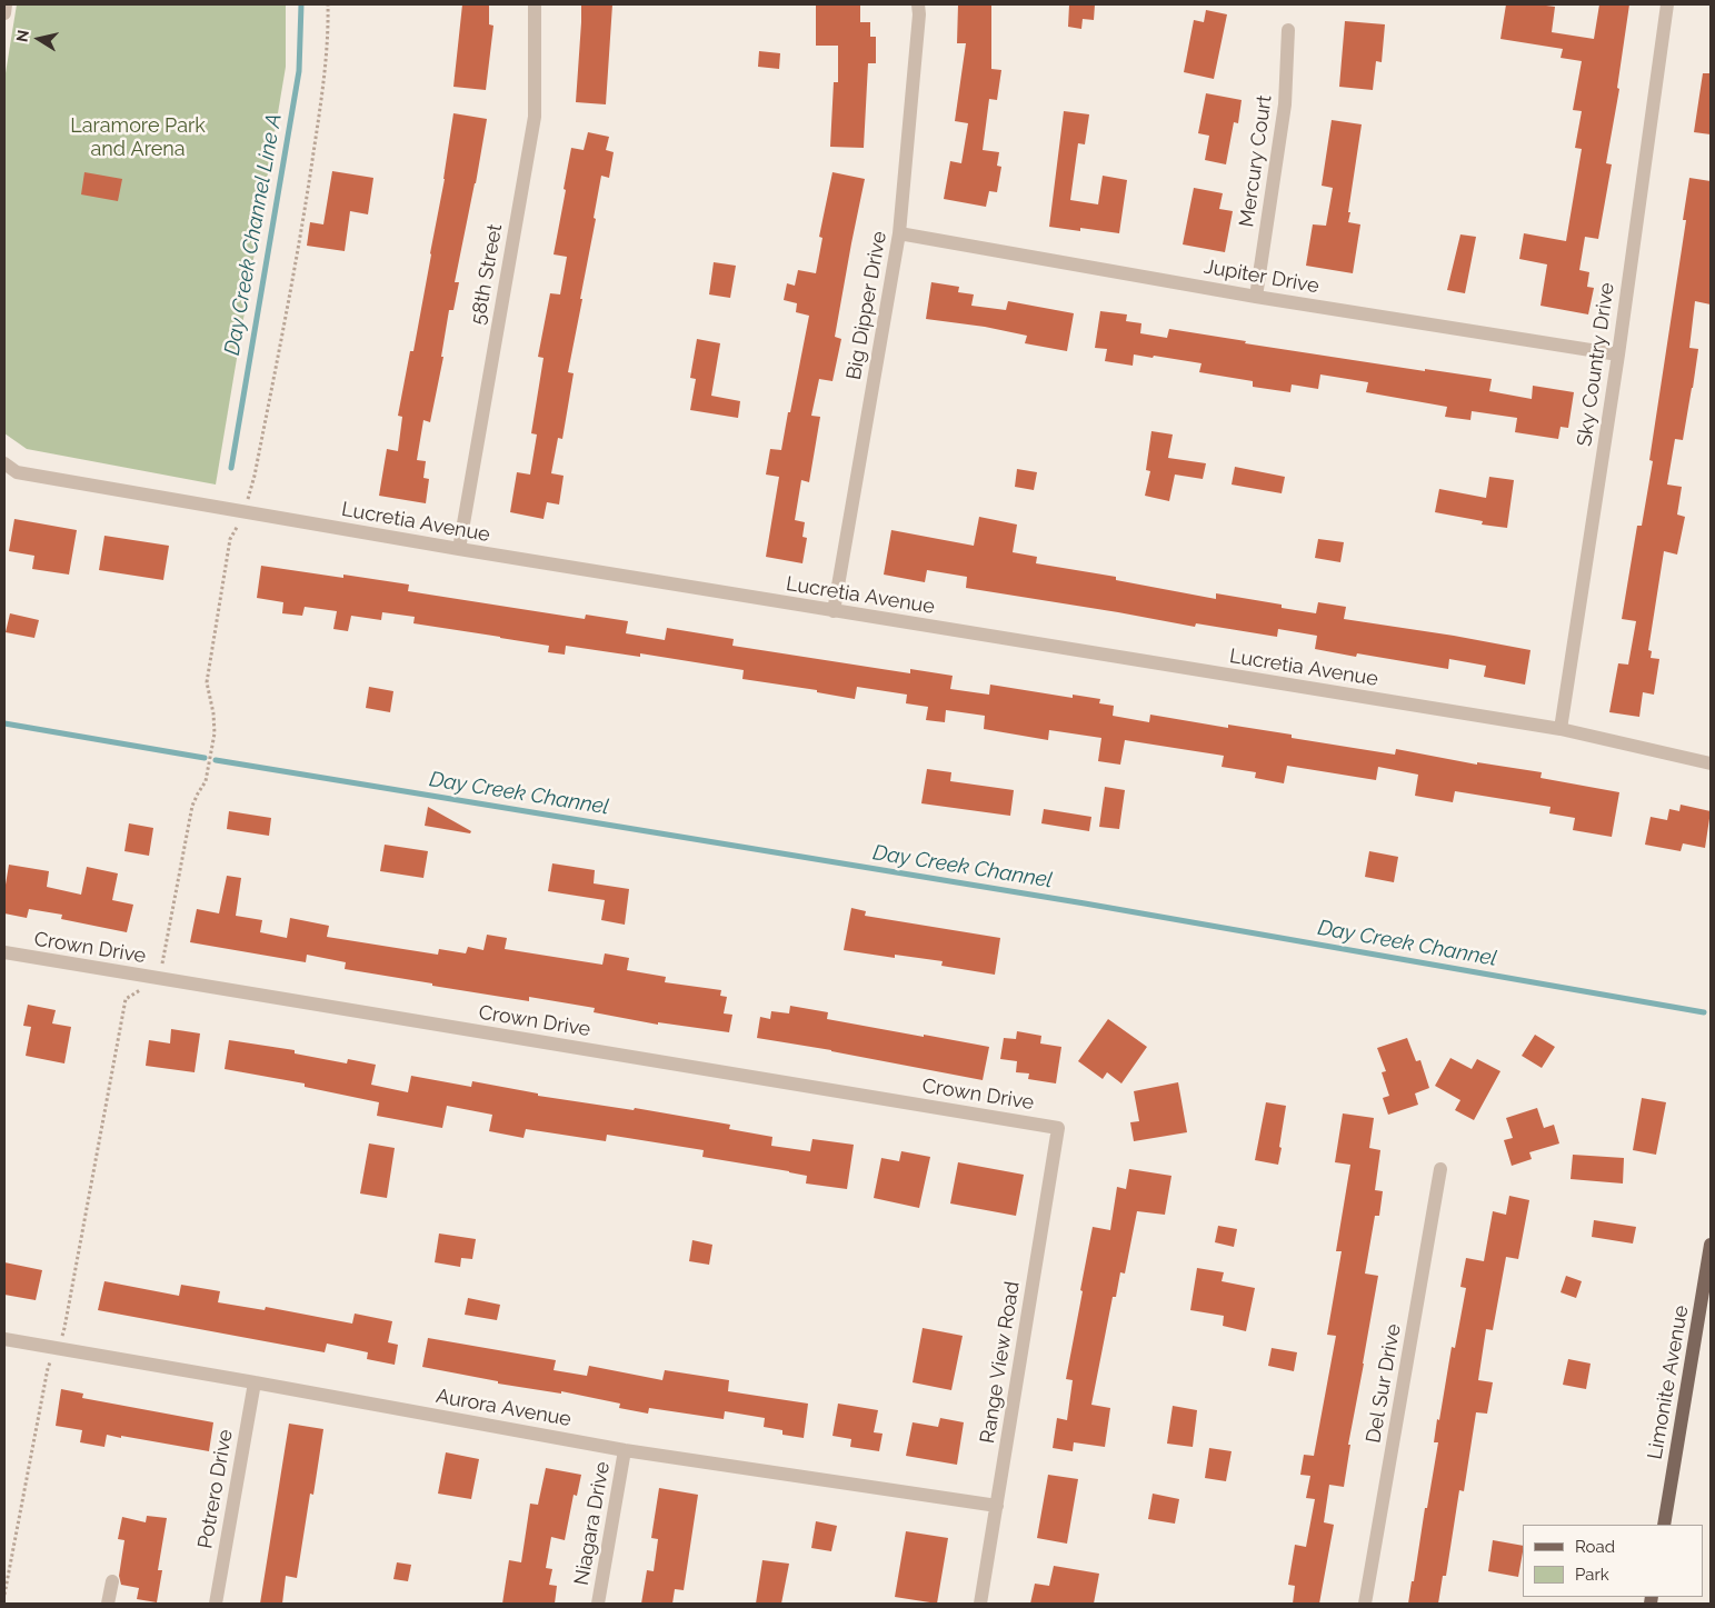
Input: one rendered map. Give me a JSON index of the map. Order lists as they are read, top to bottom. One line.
{"streets":{"main road":["Limonite Avenue"],"street":["Mercury Court","58th Street","Jupiter Drive","Big Dipper Drive","Sky Country Drive","Lucretia Avenue","Crown Drive","Range View Road","Del Sur Drive","Aurora Avenue","Potrero Drive","Niagara Drive"]},"crossings":[["Mercury Court","Jupiter Drive"],["58th Street","Lucretia Avenue"],["Jupiter Drive","Big Dipper Drive"],["Jupiter Drive","Sky Country Drive"],["Big Dipper Drive","Lucretia Avenue"],["Sky Country Drive","Lucretia Avenue"],["Crown Drive","Range View Road"],["Range View Road","Aurora Avenue"],["Aurora Avenue","Potrero Drive"],["Aurora Avenue","Niagara Drive"]],"water":["Day Creek Channel Line A","Day Creek Channel"],"parks":["Laramore Park and Arena"],"legend":["Road","Park"],"north":"left"}
